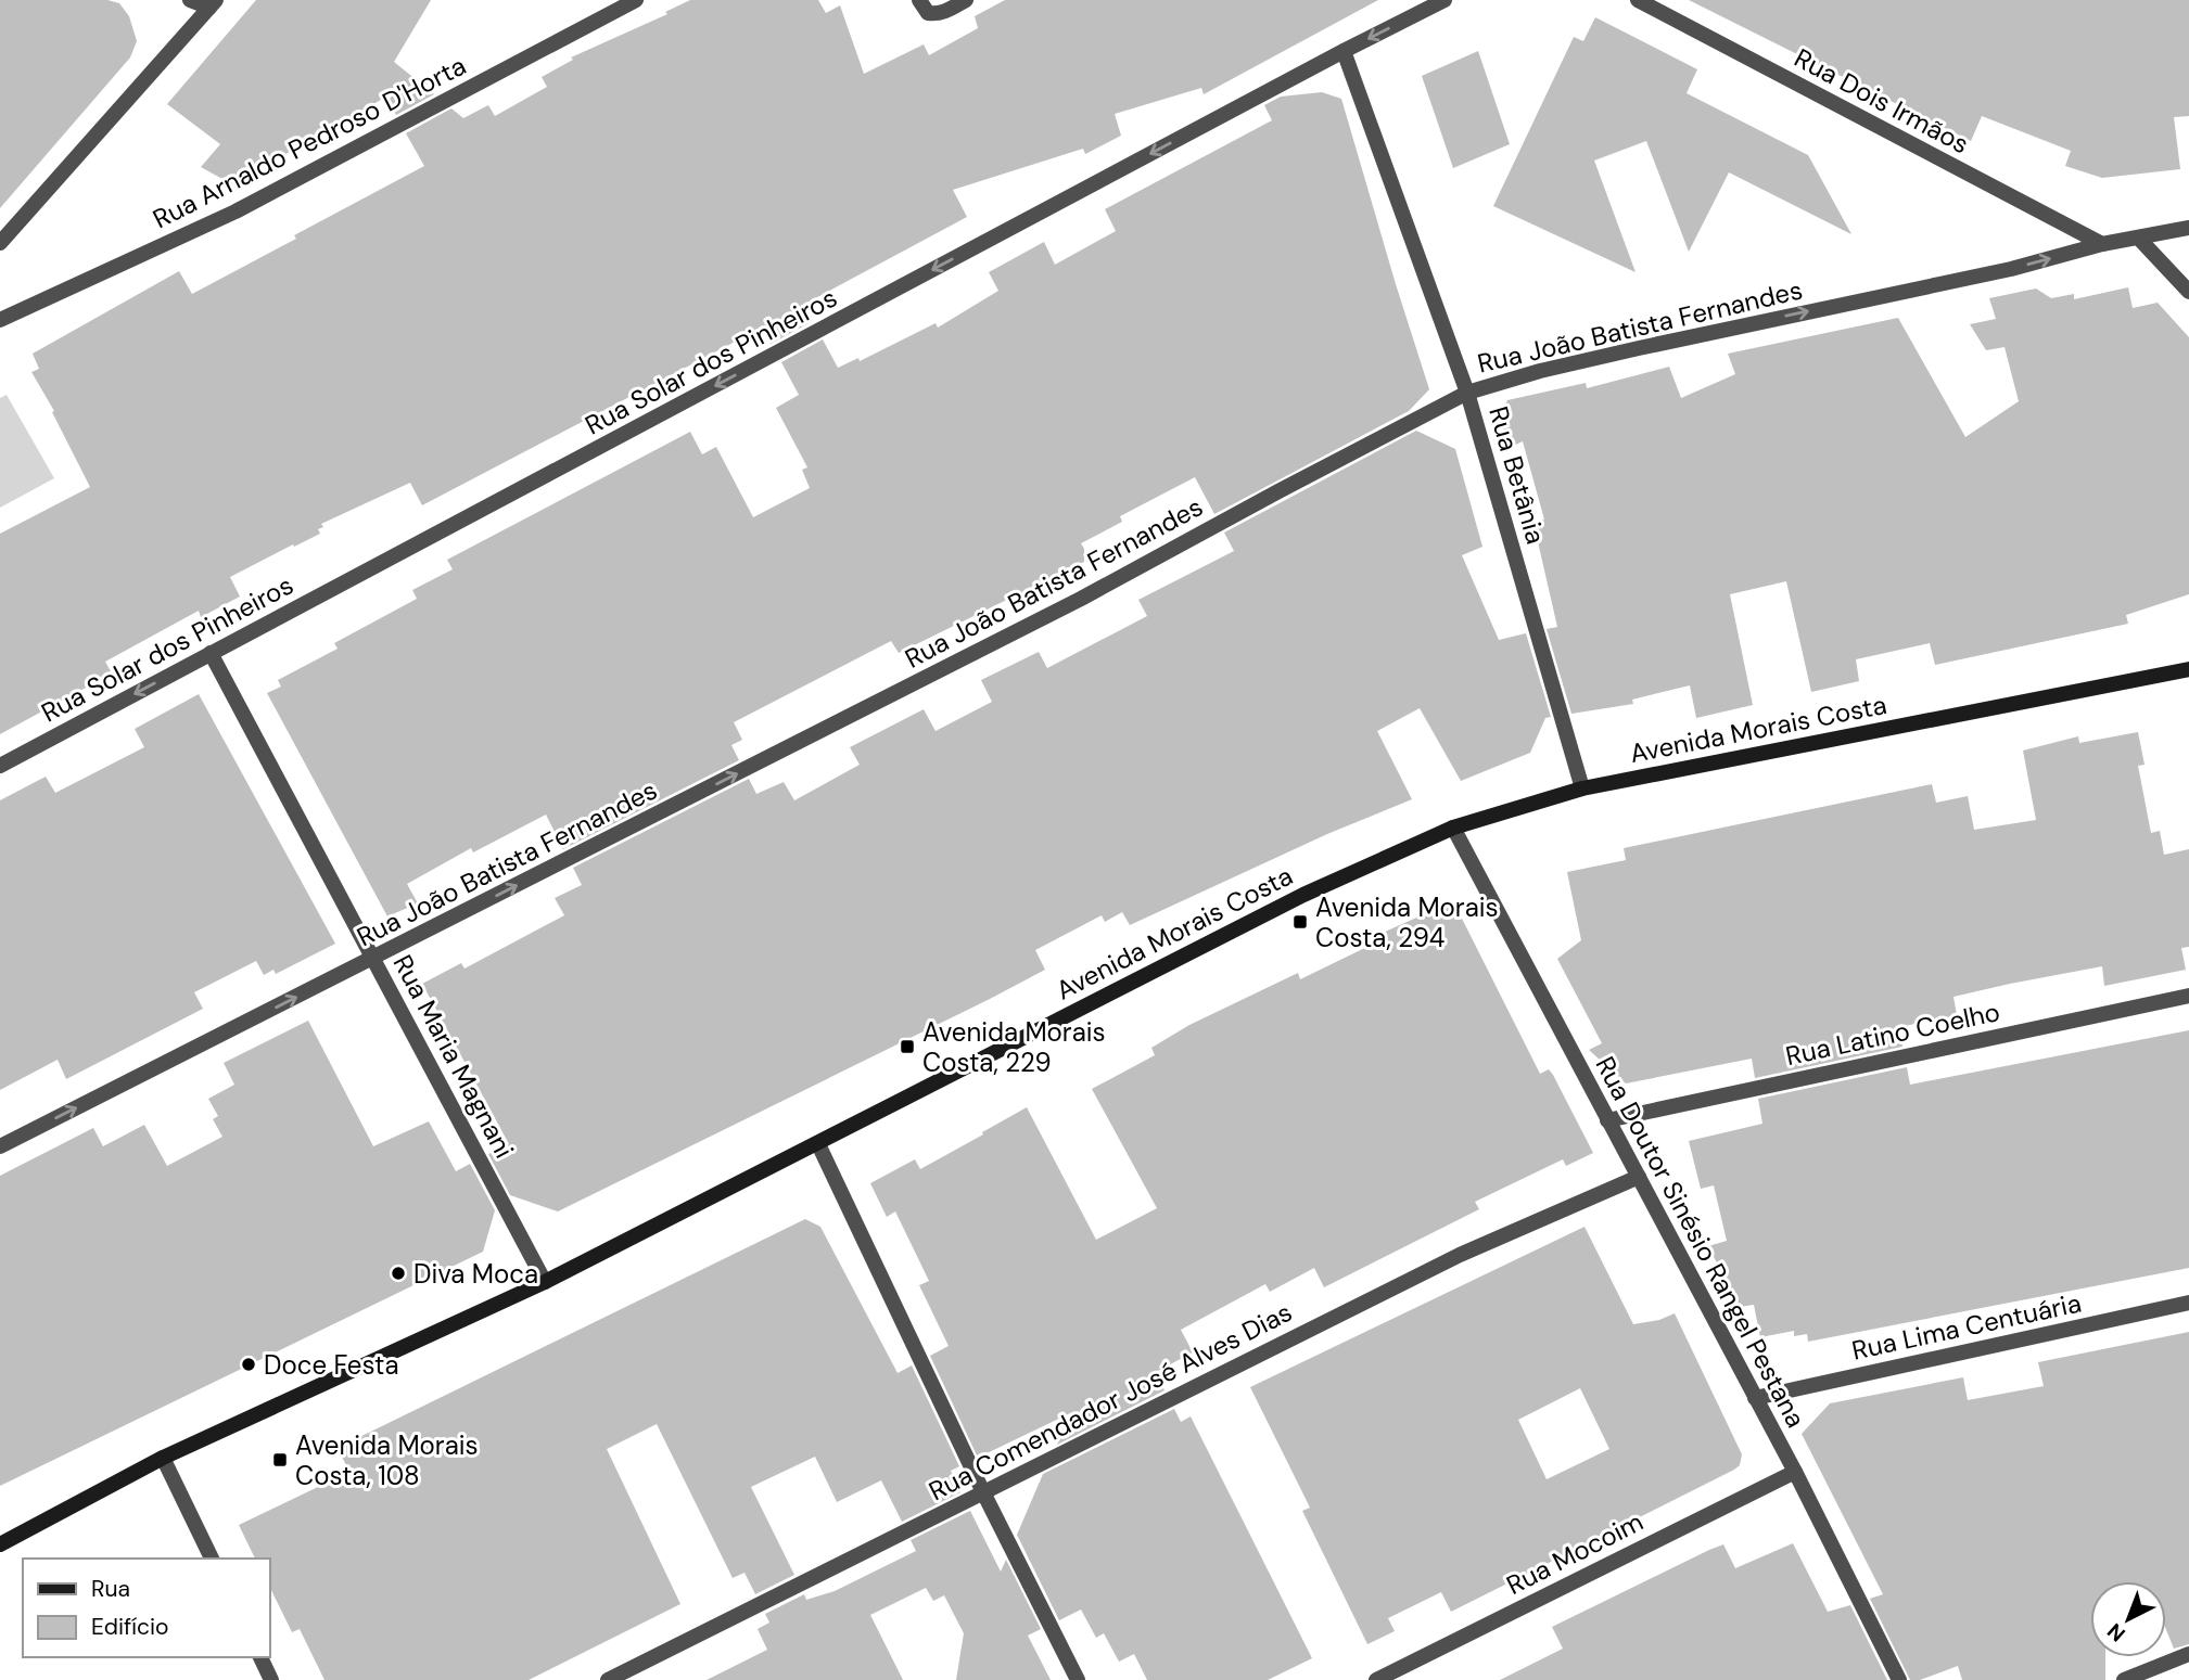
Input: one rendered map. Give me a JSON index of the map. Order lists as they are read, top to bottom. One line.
{"streets":{"street":["Rua Dois Irmãos","Rua Arnaldo Pedroso D'Horta","Rua João Batista Fernandes","Rua Solar dos Pinheiros","Rua Betânia","Avenida Morais Costa","Rua Latino Coelho","Rua Maria Magnani","Rua Doutor Sinésio Rangel Pestana","Rua Lima Centuária","Rua Comendador José Alves Dias","Rua Mocoim"]},"crossings":[["Rua Dois Irmãos","Rua João Batista Fernandes"],["Rua João Batista Fernandes","Rua Betânia"],["Rua João Batista Fernandes","Rua Maria Magnani"],["Rua Solar dos Pinheiros","Rua Betânia"],["Rua Solar dos Pinheiros","Rua Maria Magnani"],["Rua Betânia","Avenida Morais Costa"],["Avenida Morais Costa","Rua Maria Magnani"],["Avenida Morais Costa","Rua Doutor Sinésio Rangel Pestana"],["Rua Latino Coelho","Rua Doutor Sinésio Rangel Pestana"],["Rua Doutor Sinésio Rangel Pestana","Rua Lima Centuária"],["Rua Doutor Sinésio Rangel Pestana","Rua Comendador José Alves Dias"],["Rua Doutor Sinésio Rangel Pestana","Rua Mocoim"]],"one_way":["Rua João Batista Fernandes","Rua Solar dos Pinheiros"],"places":{"transit":["Avenida Morais Costa, 294","Avenida Morais Costa, 229","Avenida Morais Costa, 108"],"other":["Diva Moca","Doce Festa"]},"legend":["Rua","Edifício"],"north":"bottom left"}
